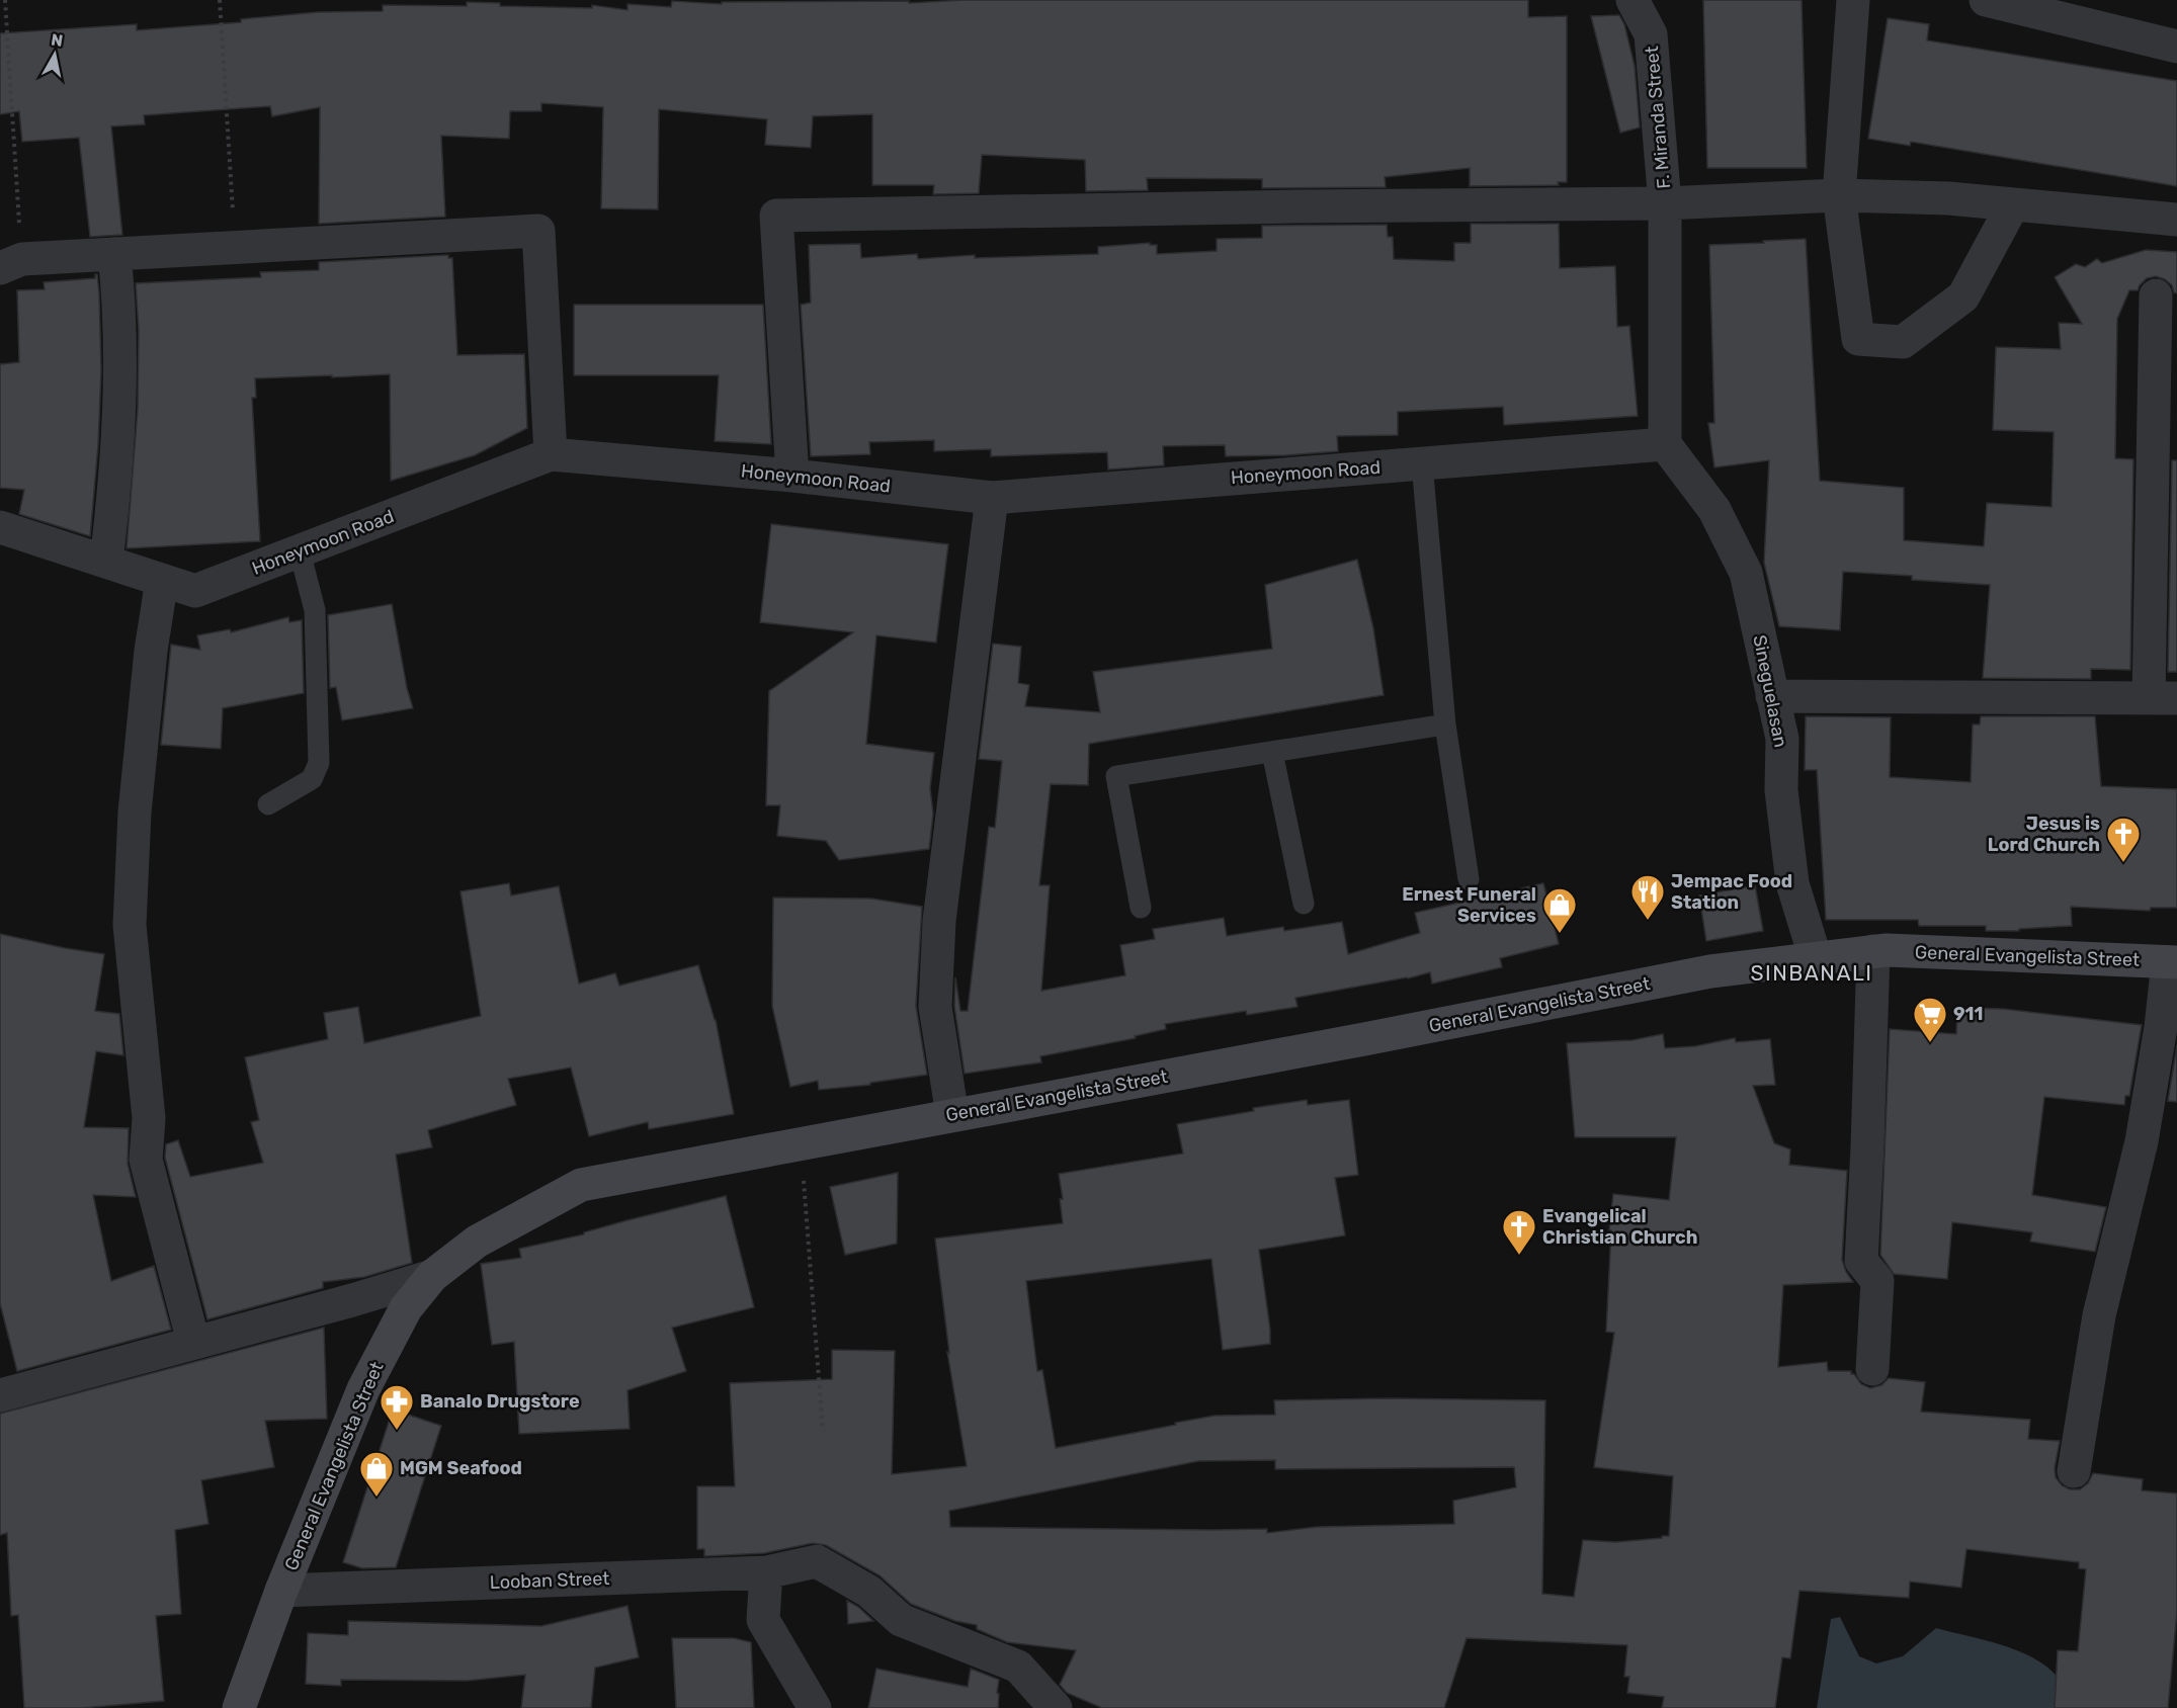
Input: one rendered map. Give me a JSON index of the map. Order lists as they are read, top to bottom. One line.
{"streets":{"main road":["General Evangelista Street"],"street":["F. Miranda Street","Honeymoon Road","Sineguelasan","Looban Street"]},"crossings":[["F. Miranda Street","Honeymoon Road"],["F. Miranda Street","Sineguelasan"],["Honeymoon Road","Sineguelasan"],["Sineguelasan","General Evangelista Street"],["General Evangelista Street","Looban Street"]],"districts":["SINBANALI"],"places":{"church":["Jesus is Lord Church","Evangelical Christian Church"],"restaurant":["Jempac Food Station"],"shop":["Ernest Funeral Services","MGM Seafood"],"supermarket":["911"],"pharmacy":["Banalo Drugstore"]},"north":"top"}
